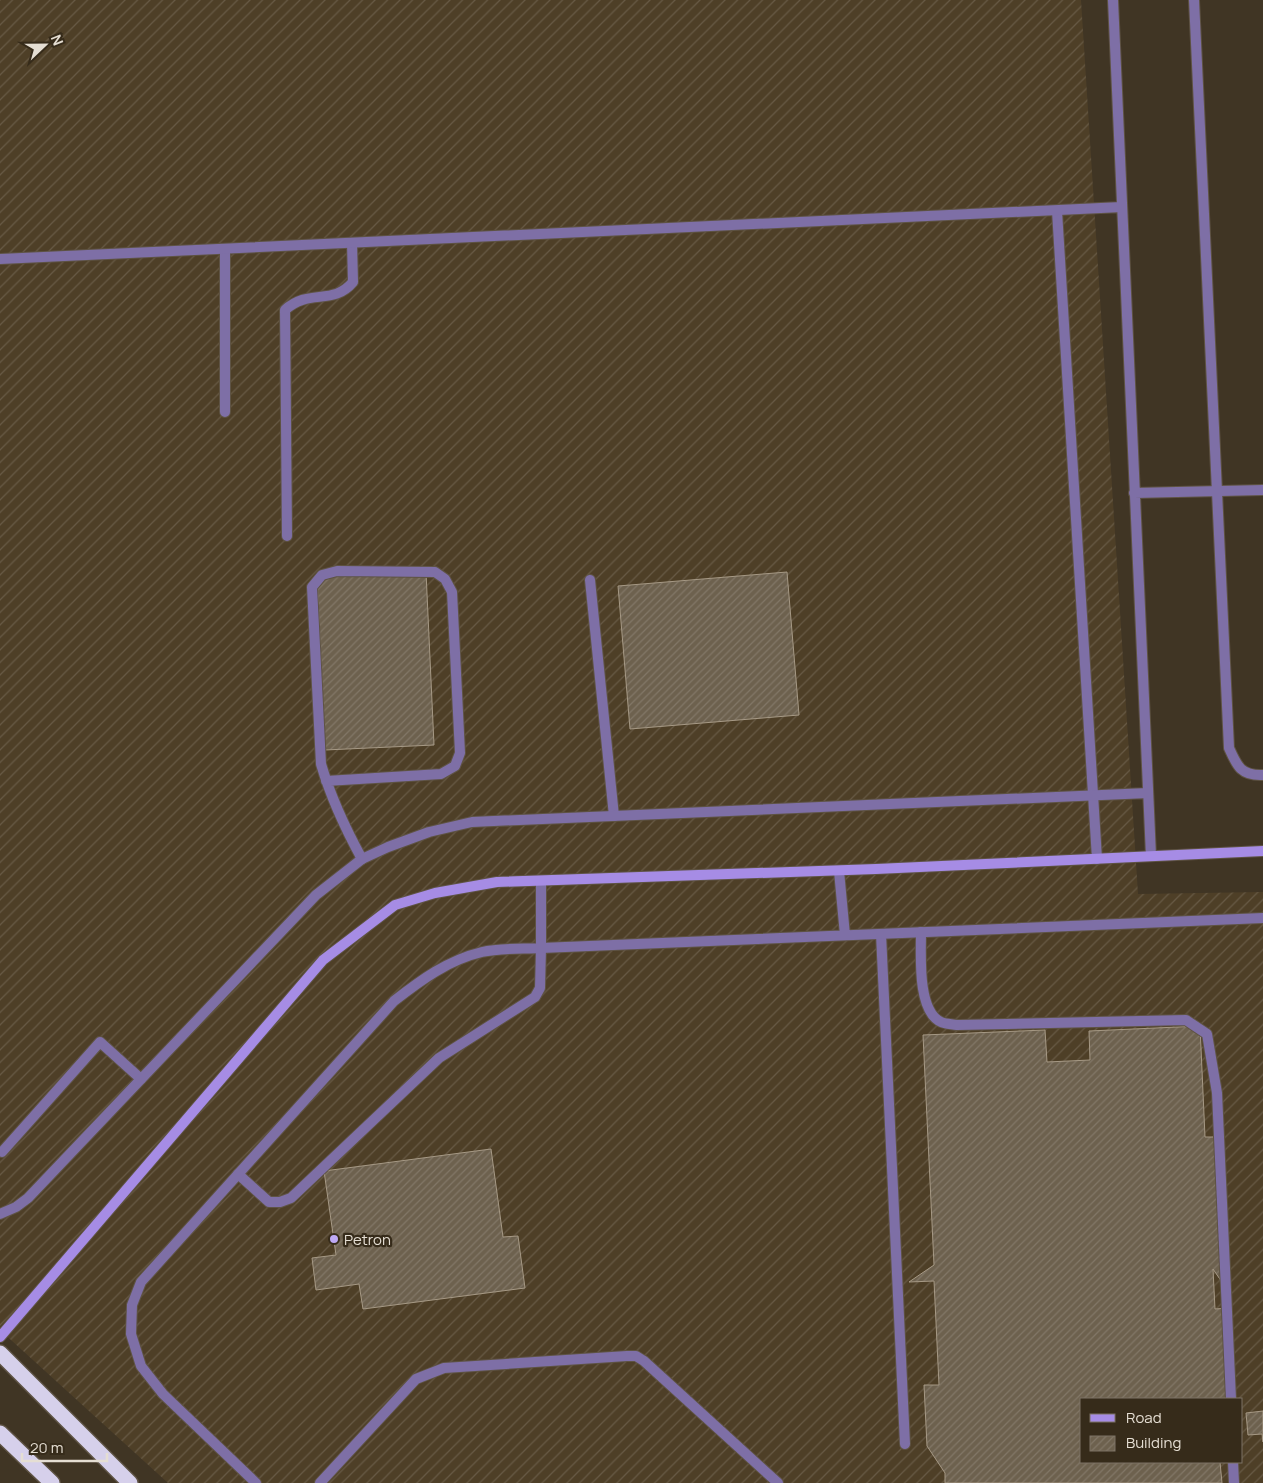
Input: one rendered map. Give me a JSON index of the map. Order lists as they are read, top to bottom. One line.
{"places":["Petron"],"legend":["Road","Building"],"scale_bar":"20 m","north":"right"}
